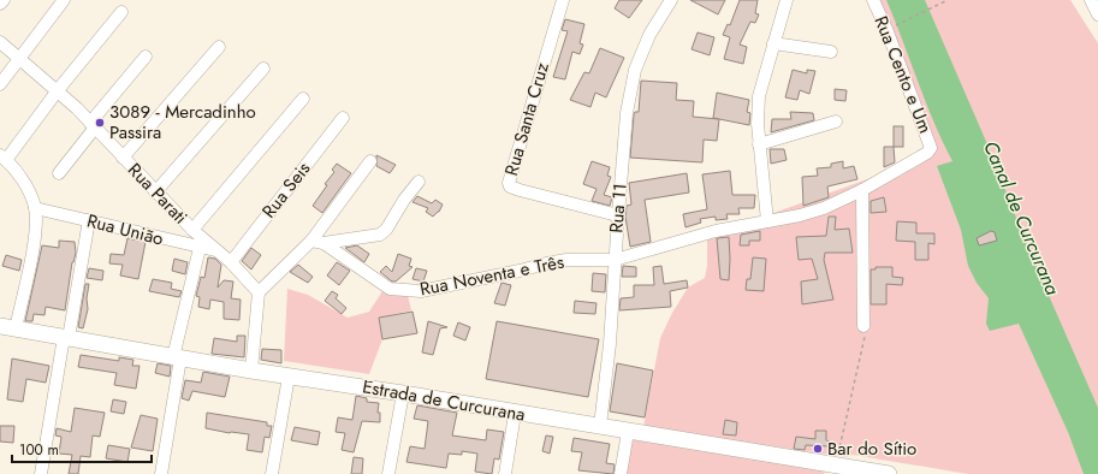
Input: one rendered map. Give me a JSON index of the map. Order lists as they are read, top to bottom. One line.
{"streets":{"main road":["Estrada de Curcurana"],"street":["Rua Cento e Um","Rua Santa Cruz","Rua Seis","Rua Parati","Rua 11","Rua União","Rua Noventa e Três"]},"crossings":[["Rua Cento e Um","Rua Noventa e Três"],["Rua Santa Cruz","Rua 11"],["Rua Seis","Rua Parati"],["Rua Parati","Rua União"],["Rua 11","Rua Noventa e Três"],["Rua 11","Estrada de Curcurana"]],"water":["Canal de Curcurana"],"places":["3089 - Mercadinho Passira","Bar do Sítio"],"scale_bar":"100 m"}
